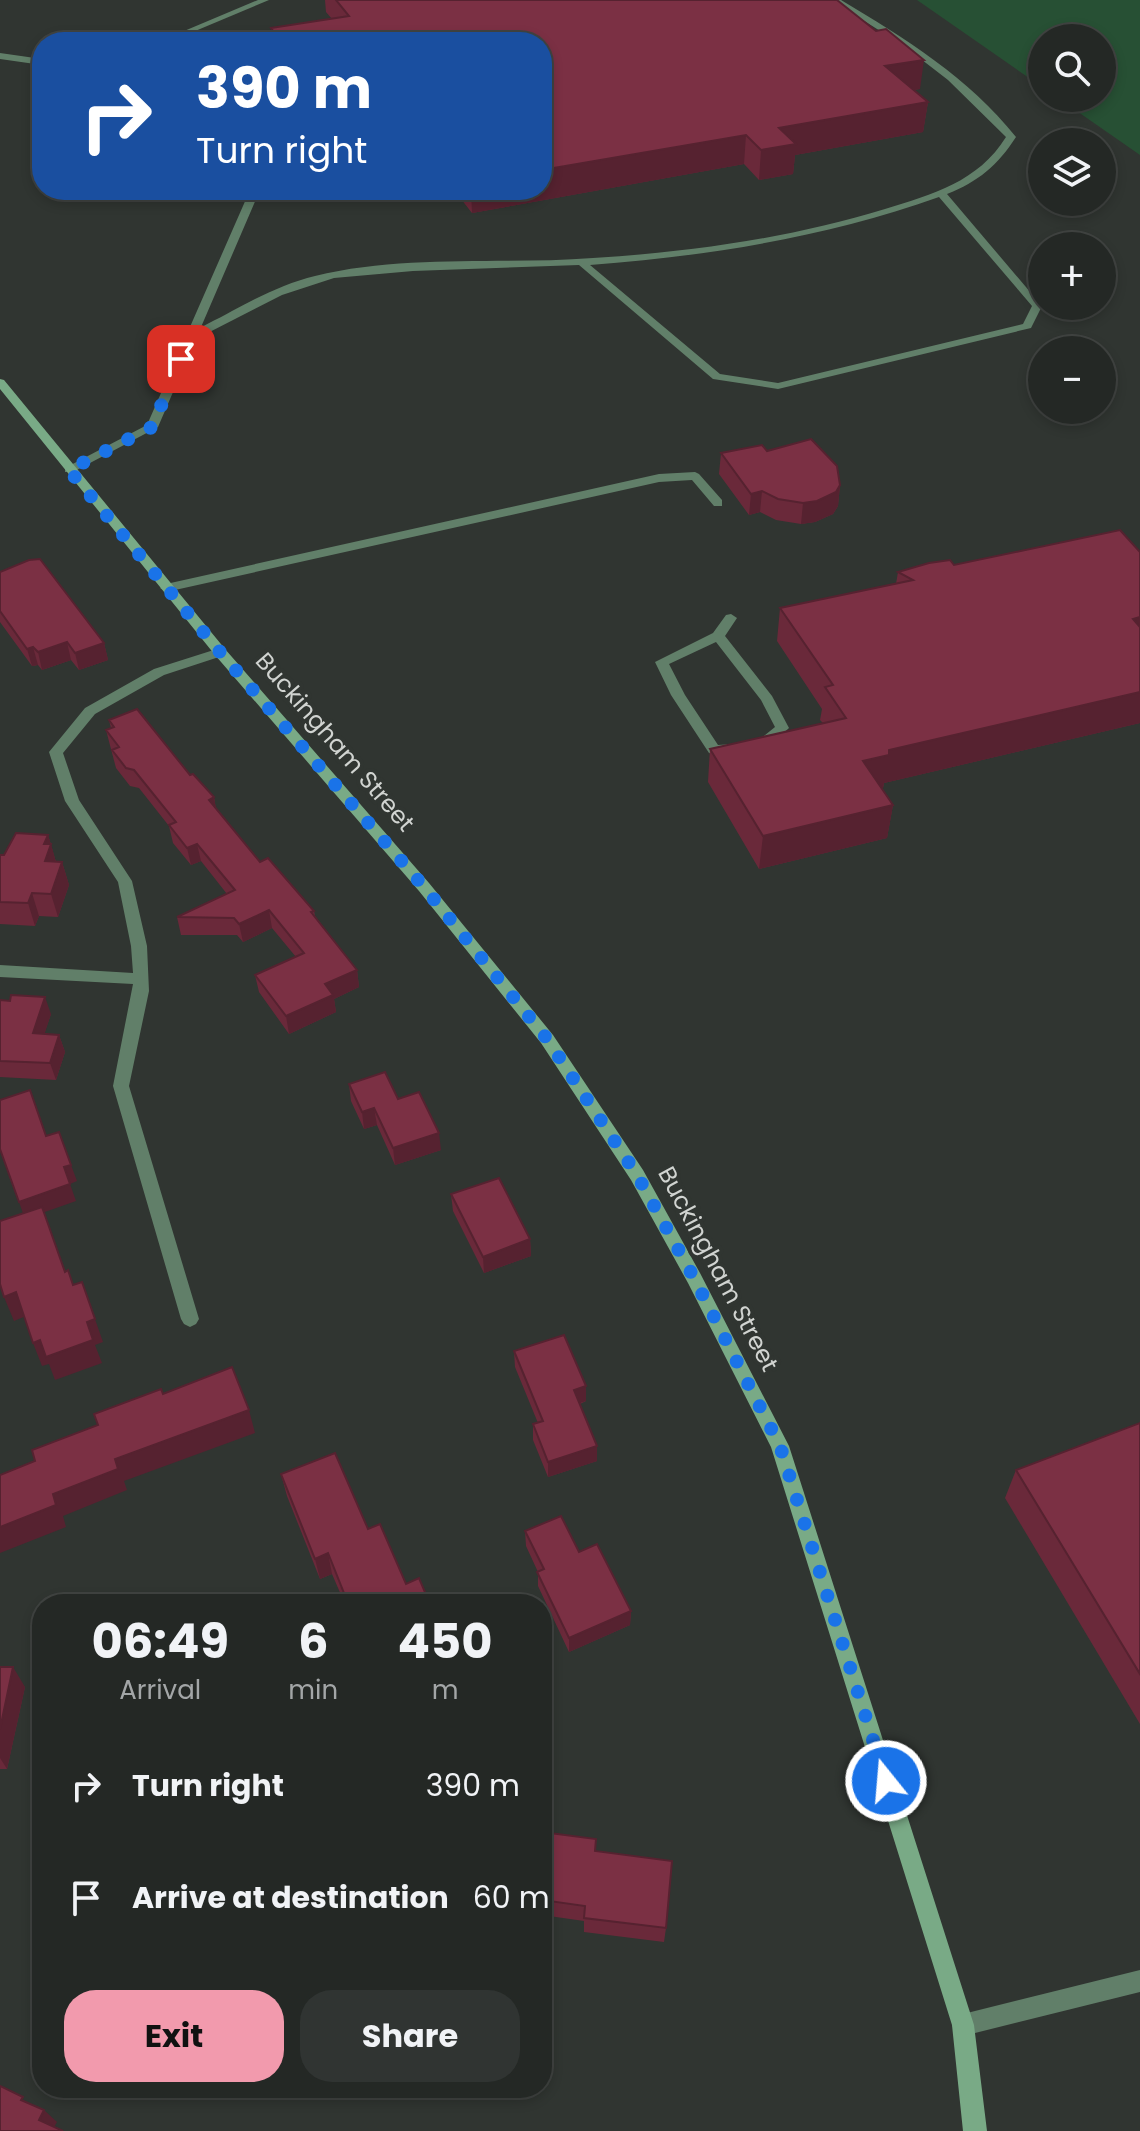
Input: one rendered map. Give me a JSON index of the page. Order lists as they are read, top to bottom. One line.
{"streets":{"main road":["Buckingham Street"]},"page":{"map_buttons":["+","−"],"turn":["390 m","Turn right"],"eta":["06:49","Arrival","6","min","450","m"],"list":[{"name":"Turn right","value":"390 m"},{"name":"Arrive at destination","value":"60 m"}],"buttons":["Exit","Share"]}}
